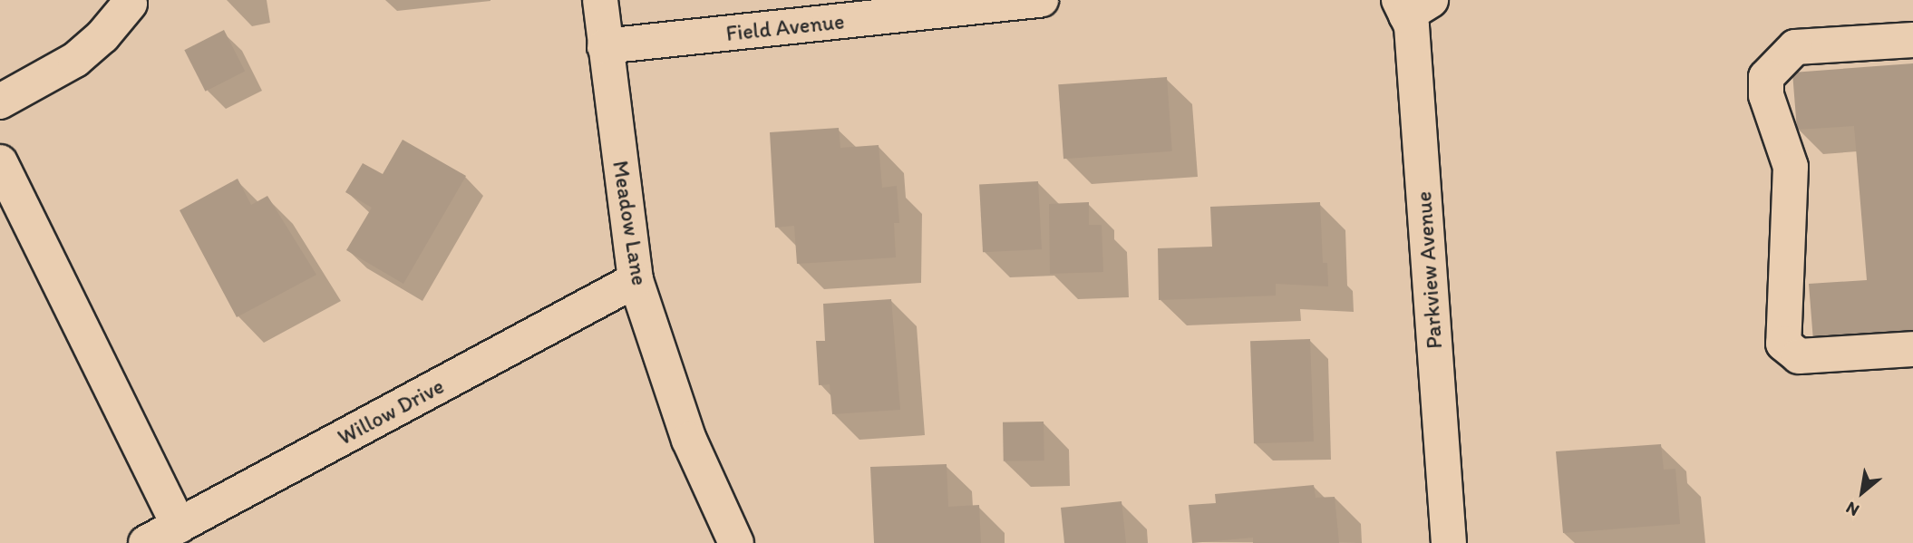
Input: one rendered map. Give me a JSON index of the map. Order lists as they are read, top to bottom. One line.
{"streets":{"street":["Field Avenue","Meadow Lane","Parkview Avenue","Willow Drive"]},"crossings":[["Field Avenue","Meadow Lane"],["Meadow Lane","Willow Drive"]],"north":"bottom left"}
